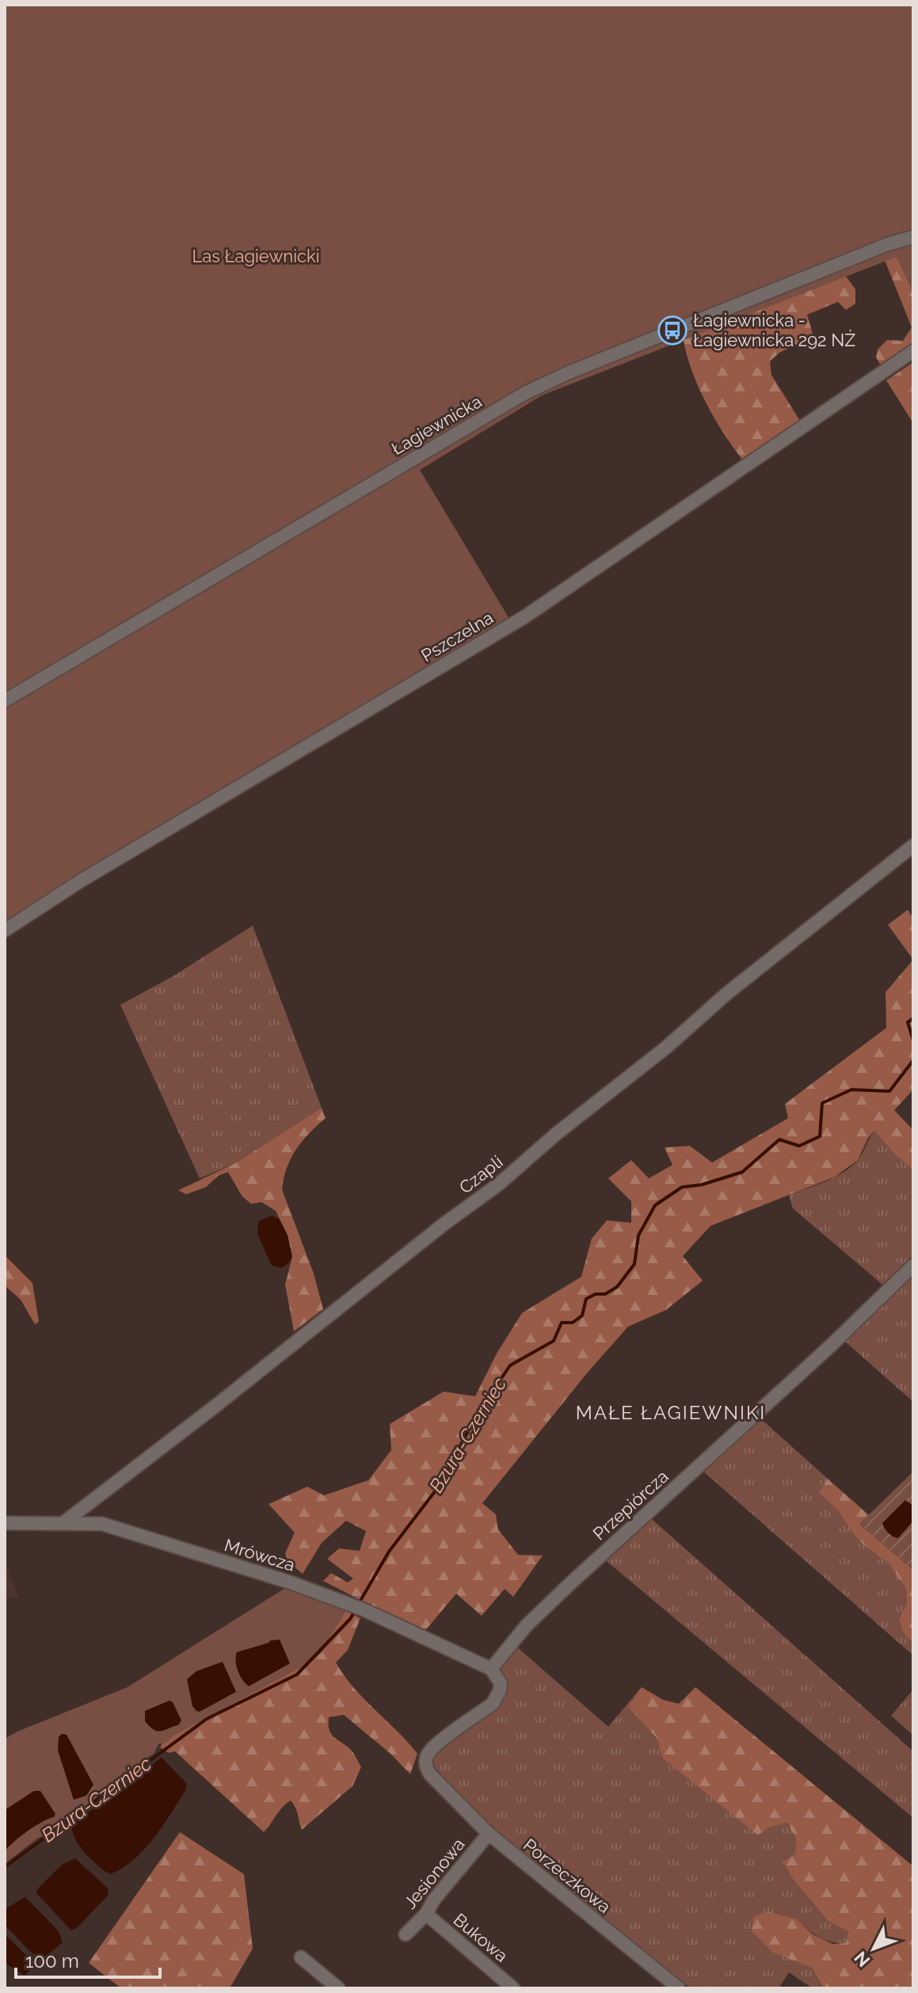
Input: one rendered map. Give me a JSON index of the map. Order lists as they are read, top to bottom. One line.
{"streets":{"street":["Łagiewnicka","Pszczelna","Czapli","Przepiórcza","Mrówcza","Jesionowa","Porzeczkowa","Bukowa"]},"crossings":[["Czapli","Mrówcza"],["Przepiórcza","Mrówcza"],["Przepiórcza","Porzeczkowa"],["Mrówcza","Porzeczkowa"],["Jesionowa","Porzeczkowa"],["Jesionowa","Bukowa"]],"districts":["MAŁE ŁAGIEWNIKI"],"water":["Bzura-Czerniec"],"parks":["Las Łagiewnicki"],"places":{"bus stop":["Łagiewnicka - Łagiewnicka 292 NŻ"]},"scale_bar":"100 m","north":"bottom left"}
